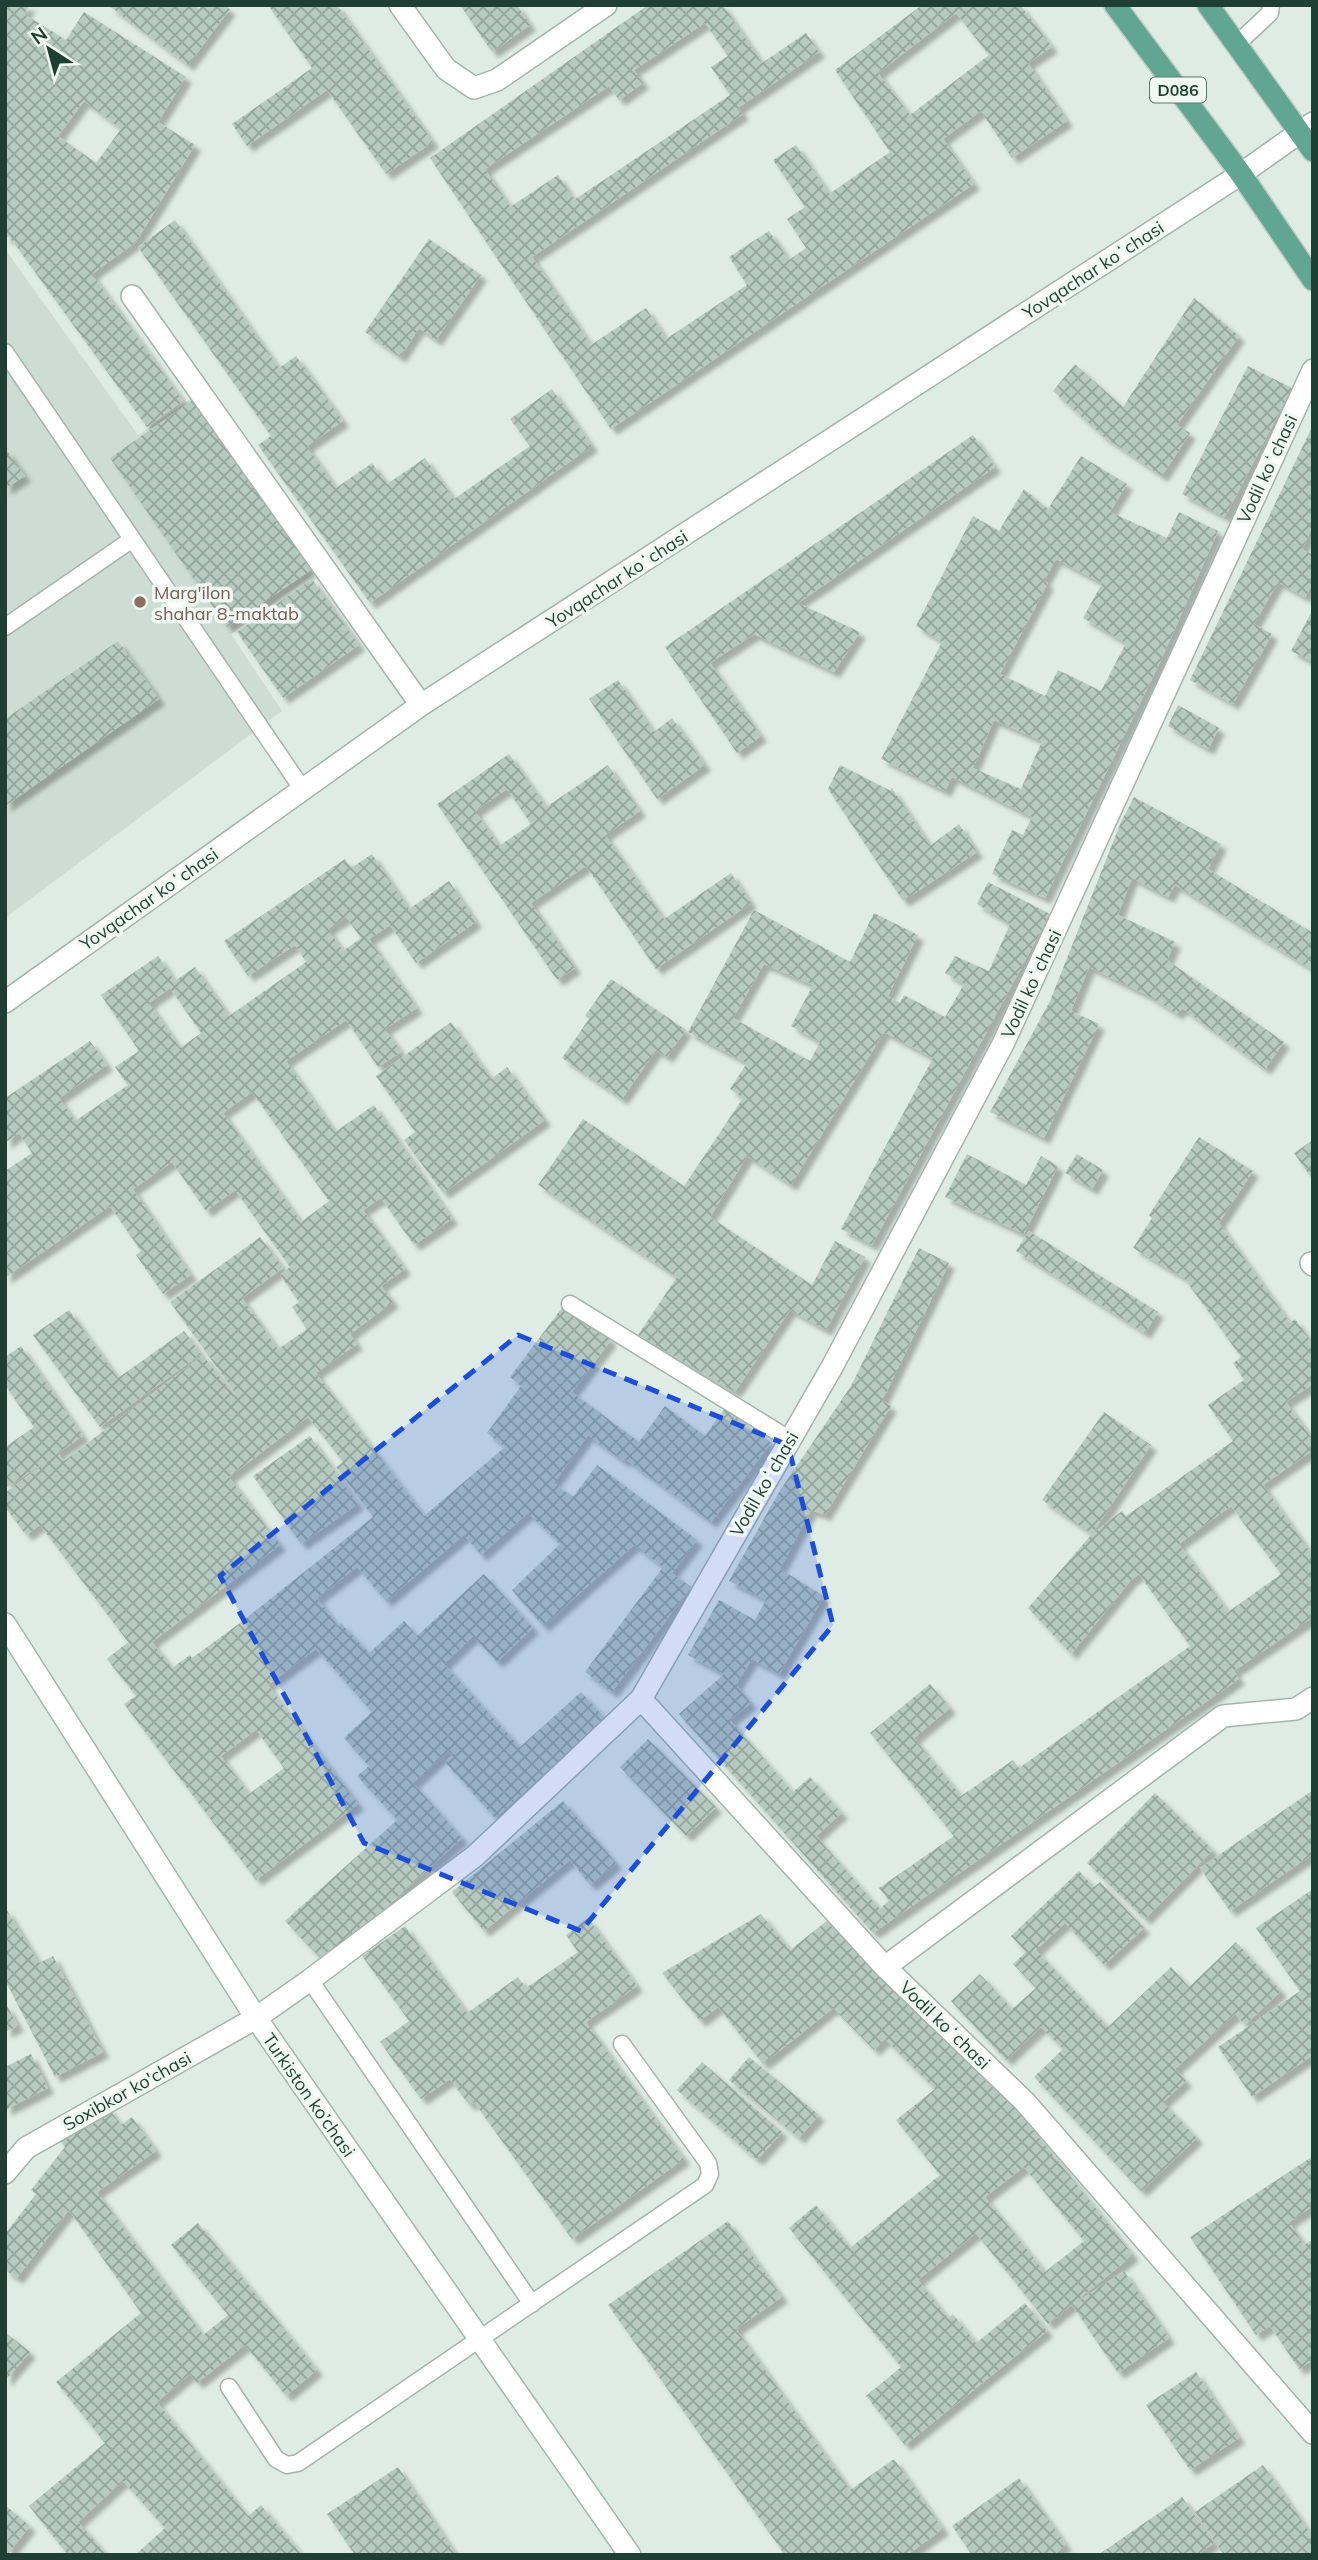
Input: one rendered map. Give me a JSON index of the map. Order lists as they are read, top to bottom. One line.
{"streets":{"main road":["D086"],"street":["Yovqachar koʻchasi","Vodil koʻchasi","Soxibkor ko'chasi","Turkiston ko’chasi"]},"crossings":[["D086","Yovqachar koʻchasi"],["Vodil koʻchasi","Soxibkor ko'chasi"],["Soxibkor ko'chasi","Turkiston ko’chasi"]],"places":["Marg'ilon shahar 8-maktab"],"north":"top left"}
